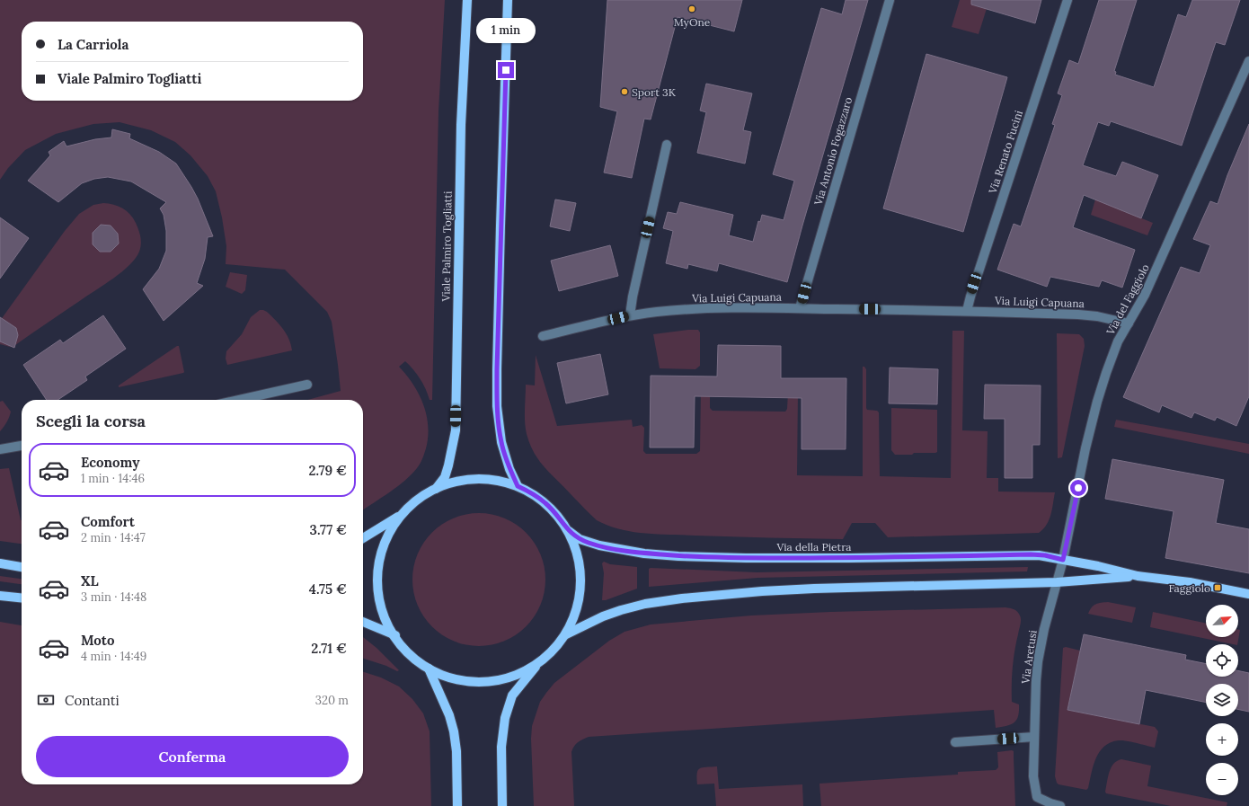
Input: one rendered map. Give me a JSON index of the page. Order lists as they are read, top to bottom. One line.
{"streets":{"main road":["Viale Palmiro Togliatti","Via della Pietra"],"street":["Via Antonio Fogazzaro","Via Renato Fucini","Via Luigi Capuana","Via del Faggiolo","Via Aretusi"]},"crossings":[["Via Antonio Fogazzaro","Via Luigi Capuana"],["Via Renato Fucini","Via Luigi Capuana"],["Via Luigi Capuana","Via del Faggiolo"],["Via del Faggiolo","Via della Pietra"],["Via della Pietra","Via Aretusi"]],"places":{"other":["MyOne","Sport 3K"],"transit":["Faggiolo"]},"north":"top right","page":{"bubble":"1 min","banner":["La Carriola","Viale Palmiro Togliatti"],"heading":"Scegli la corsa","list":[{"name":"Economy","note":"1 min · 14:46","value":"2.79 €"},{"name":"Comfort","note":"2 min · 14:47","value":"3.77 €"},{"name":"XL","note":"3 min · 14:48","value":"4.75 €"},{"name":"Moto","note":"4 min · 14:49","value":"2.71 €"}],"map_buttons":["+","−"],"pay":["Contanti","320 m"],"buttons":"Conferma"}}
